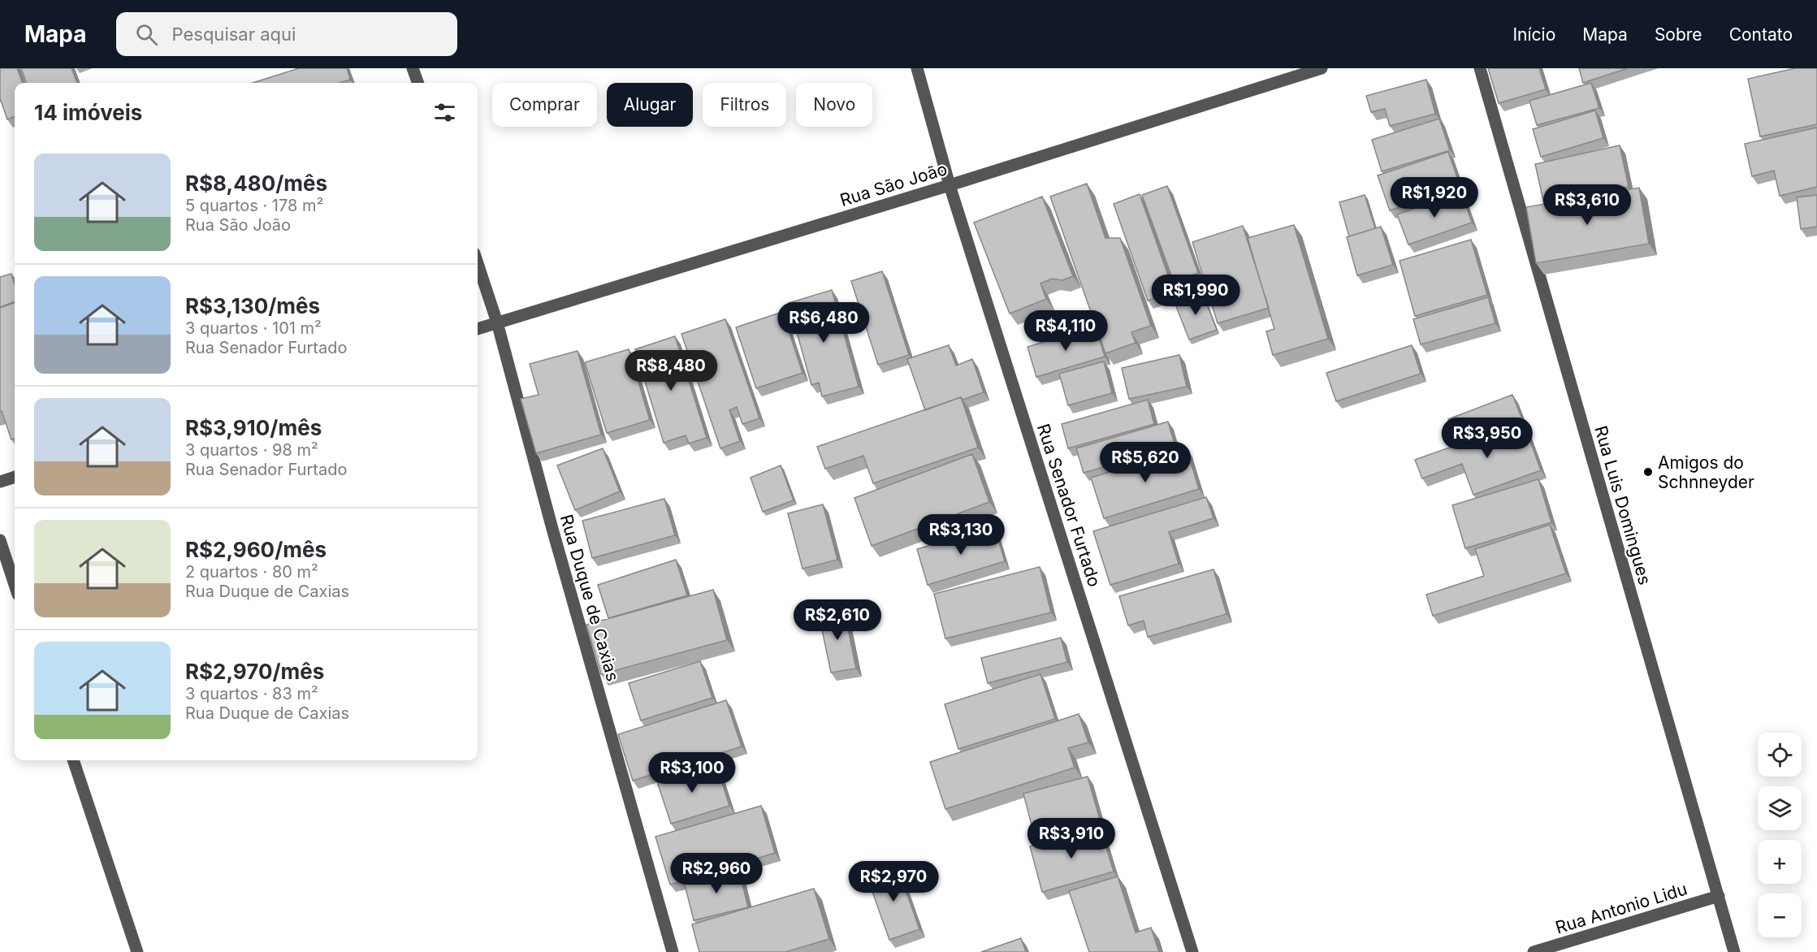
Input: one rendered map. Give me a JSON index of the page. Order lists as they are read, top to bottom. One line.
{"streets":{"street":["Rua São João","Rua Senador Furtado","Rua Luis Domingues","Rua Duque de Caxias","Rua Antonio Lidu"]},"crossings":[["Rua São João","Rua Senador Furtado"],["Rua São João","Rua Duque de Caxias"],["Rua Luis Domingues","Rua Antonio Lidu"]],"places":["Amigos do Schnneyder"],"page":{"header":"Mapa","search":"Pesquisar aqui","nav":["Início","Mapa","Sobre","Contato"],"chip":["Comprar","Alugar","Filtros","Novo"],"heading":"14 imóveis","list":[{"name":"R$8,480/mês","note":"5 quartos · 178 m² · Rua São João"},{"name":"R$3,130/mês","note":"3 quartos · 101 m² · Rua Senador Furtado"},{"name":"R$3,910/mês","note":"3 quartos · 98 m² · Rua Senador Furtado"},{"name":"R$2,960/mês","note":"2 quartos · 80 m² · Rua Duque de Caxias"},{"name":"R$2,970/mês","note":"3 quartos · 83 m² · Rua Duque de Caxias"}],"price":["R$1,920","R$3,610","R$1,990","R$6,480","R$4,110","R$8,480","R$3,950","R$5,620","R$3,130","R$2,610","R$3,100","R$3,910","R$2,960","R$2,970"],"map_buttons":["+","−"]}}
